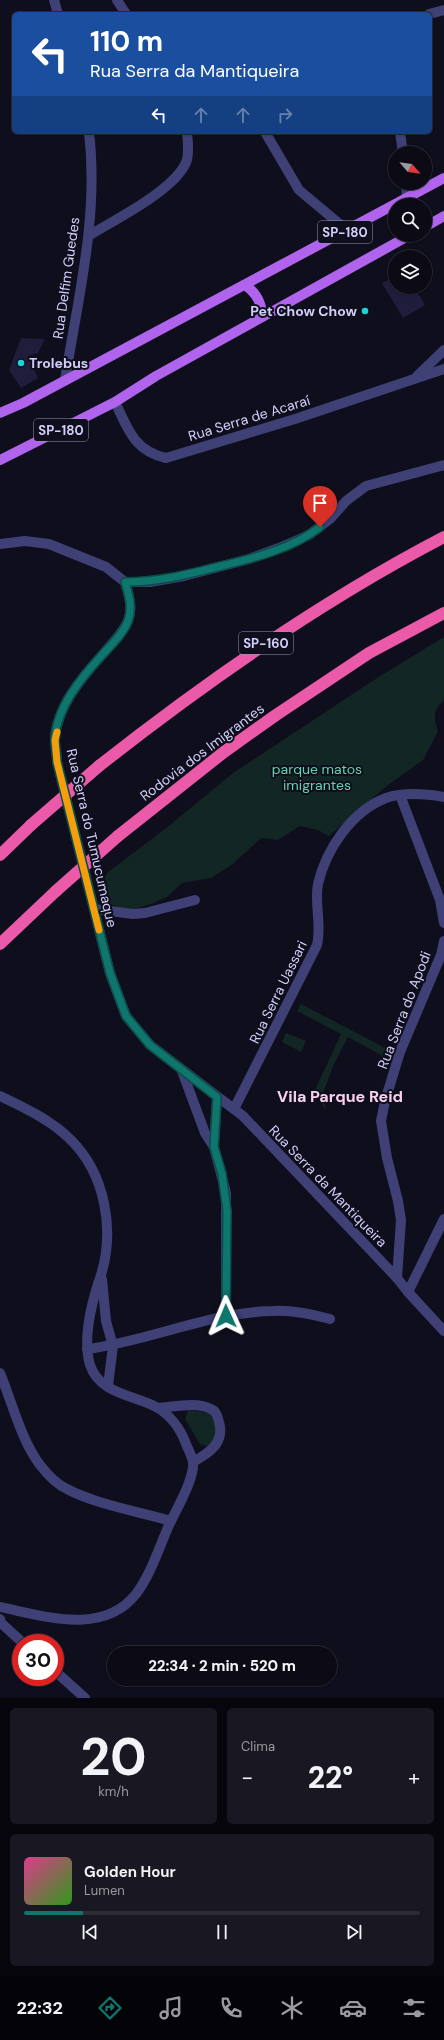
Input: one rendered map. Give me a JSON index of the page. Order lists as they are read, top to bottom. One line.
{"streets":{"highway":["SP-160","Rodovia dos Imigrantes"],"main road":["SP-180"],"street":["Rua Delfim Guedes","Rua Serra de Acaraí","Rua Serra do Tumucumaque","Rua Serra Uassari","Rua Serra do Apodi","Rua Serra da Mantiqueira"]},"crossings":[["SP-180","Rua Delfim Guedes"],["SP-180","Rua Serra de Acaraí"],["Rua Serra do Tumucumaque","Rua Serra da Mantiqueira"],["Rua Serra Uassari","Rua Serra da Mantiqueira"],["Rua Serra do Apodi","Rua Serra da Mantiqueira"]],"districts":["Vila Parque Reid"],"parks":["parque matos imigrantes"],"places":["Pet Chow Chow","Trolebus"],"north":"bottom right","page":{"turn":["110 m","Rua Serra da Mantiqueira"],"limit":"30","trip":"22:34 · 2 min · 520 m","tile":[["20","km/h"],"Clima"],"heat":["−","22°","+"],"song":["Golden Hour","Lumen"],"tabs":"22:32"}}
